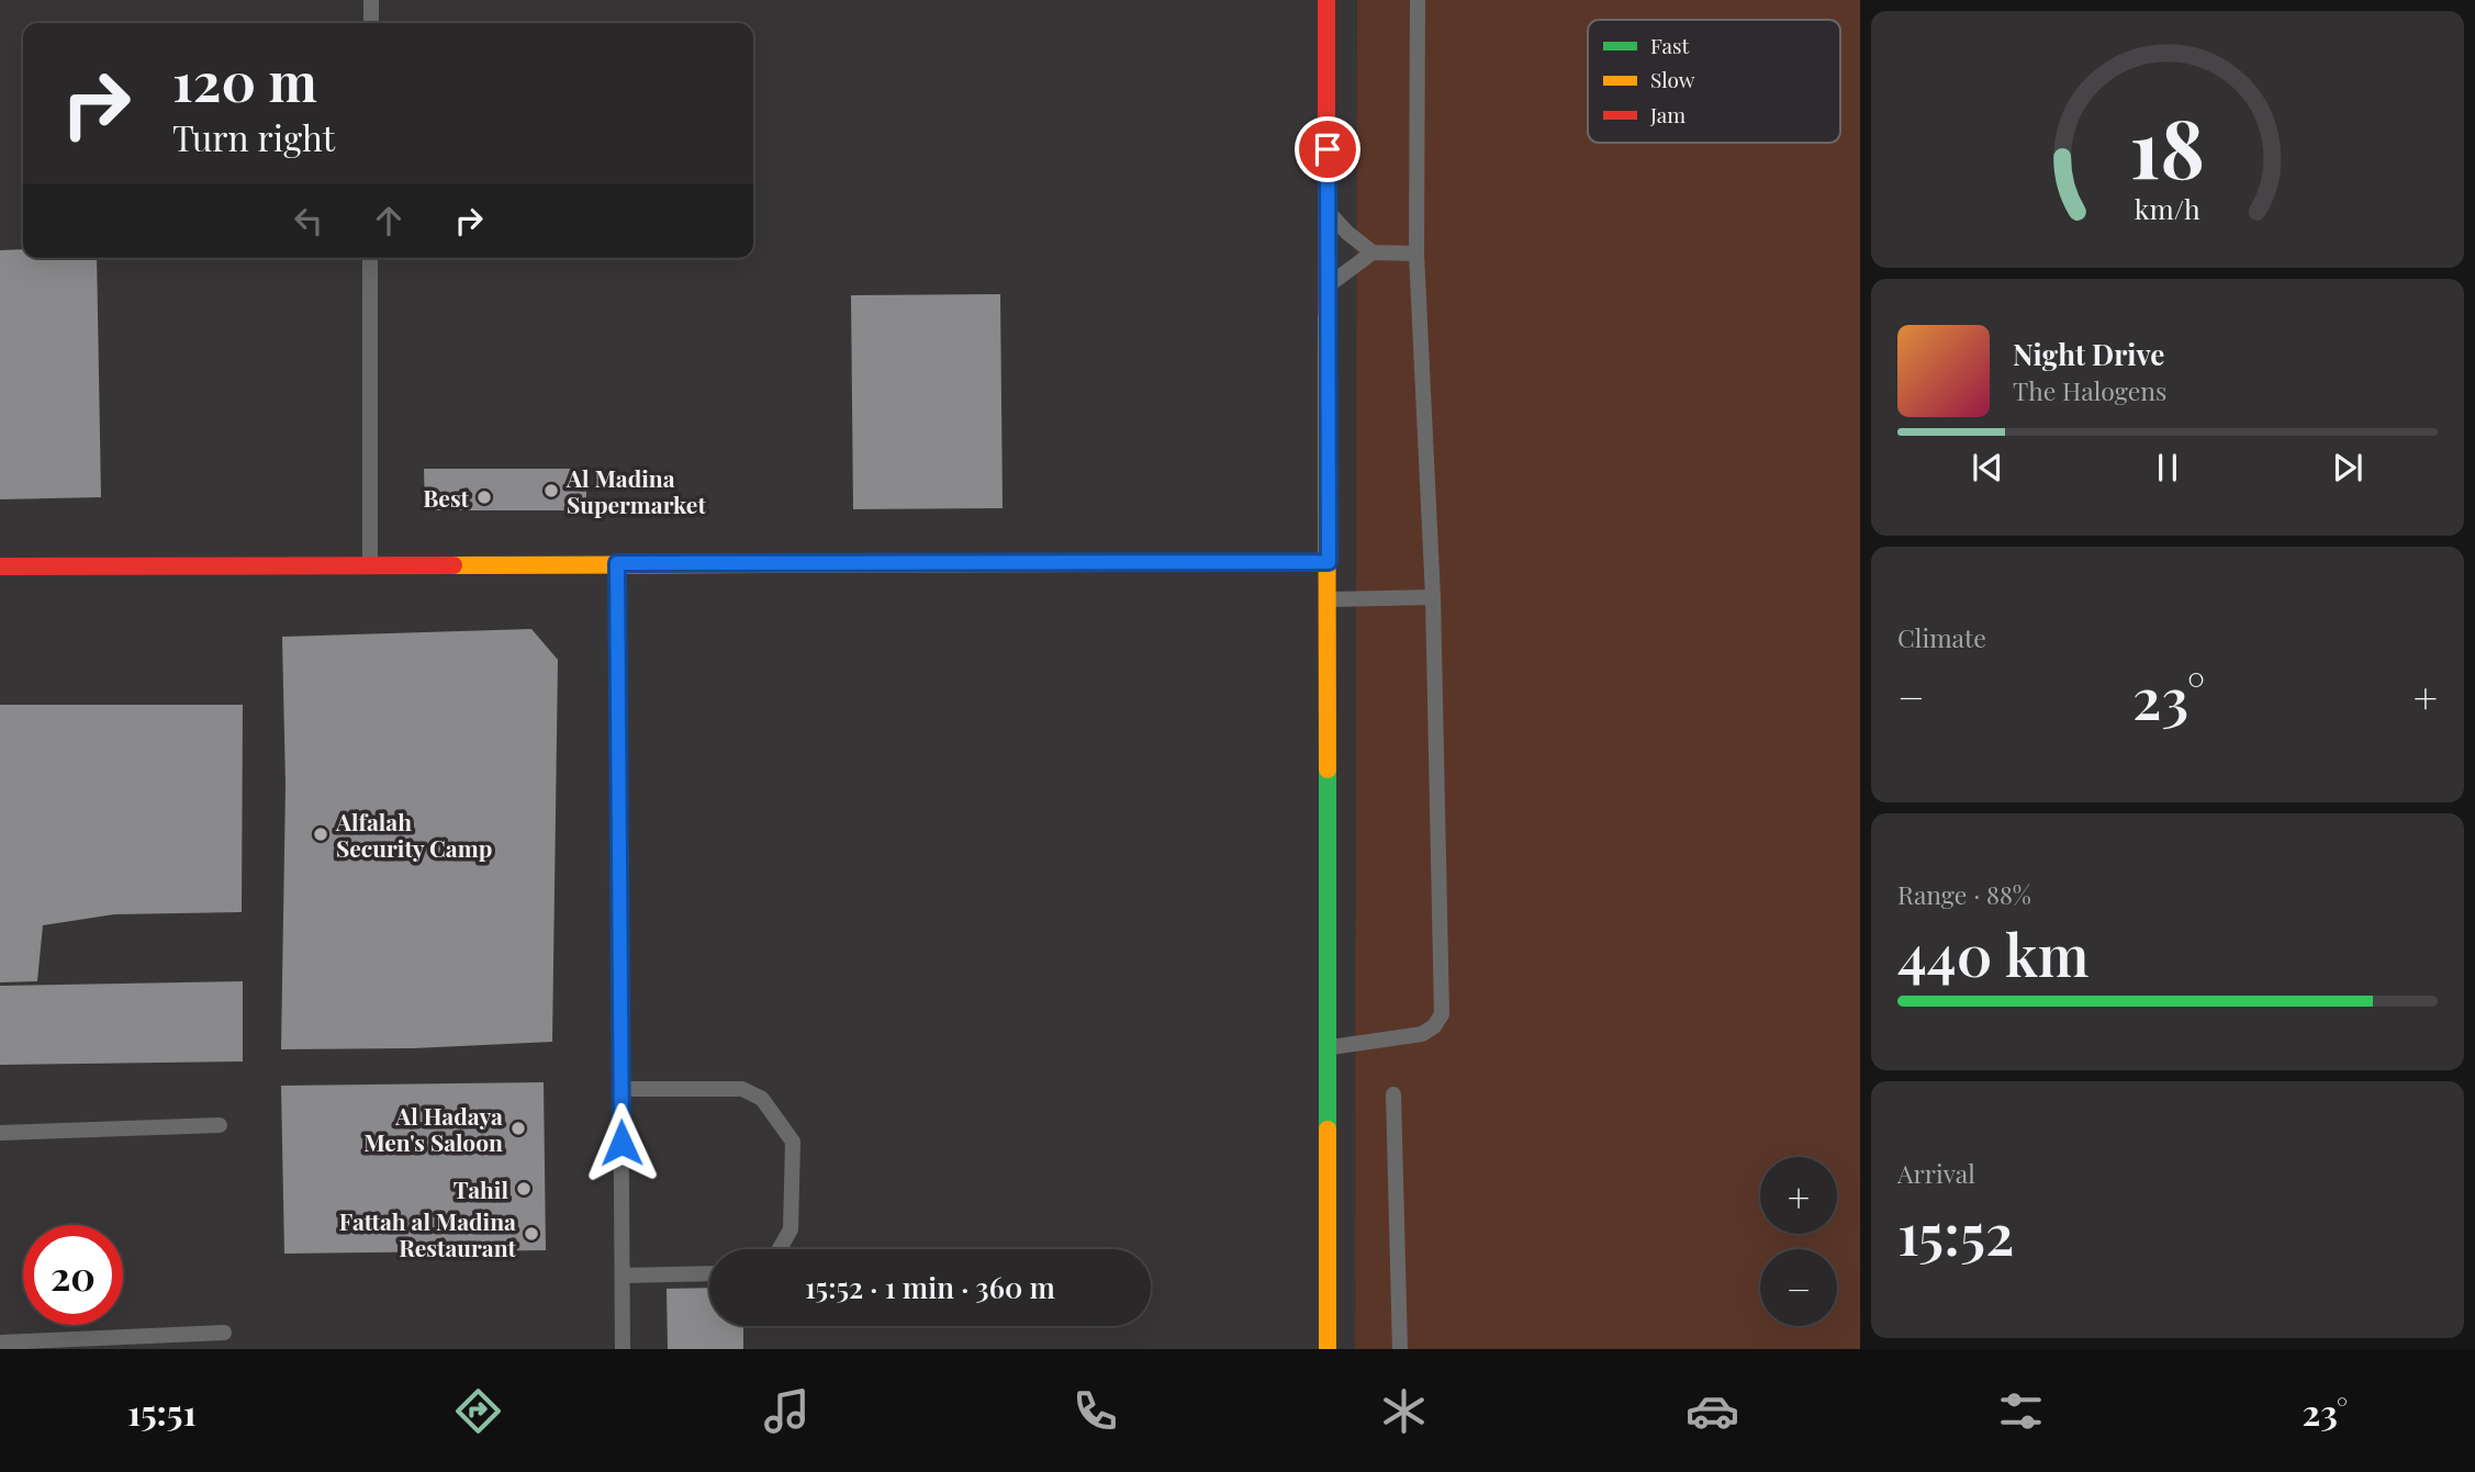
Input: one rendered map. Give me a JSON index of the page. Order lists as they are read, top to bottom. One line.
{"places":["Al Madina Supermarket","Best","Alfalah Security Camp","Al Hadaya Men's Saloon","Tahil","Fattah al Madina Restaurant"],"legend":["Fast","Slow","Jam"],"page":{"turn":["120 m","Turn right"],"song":["Night Drive","The Halogens"],"tile":["Climate",["Range · 88%","440 km"],["Arrival","15:52"]],"heat":["−","23°","+"],"map_buttons":["+","−"],"limit":"20","trip":"15:52 · 1 min · 360 m","tabs":["15:51","23°"],"gauge":["18","km/h"]}}
